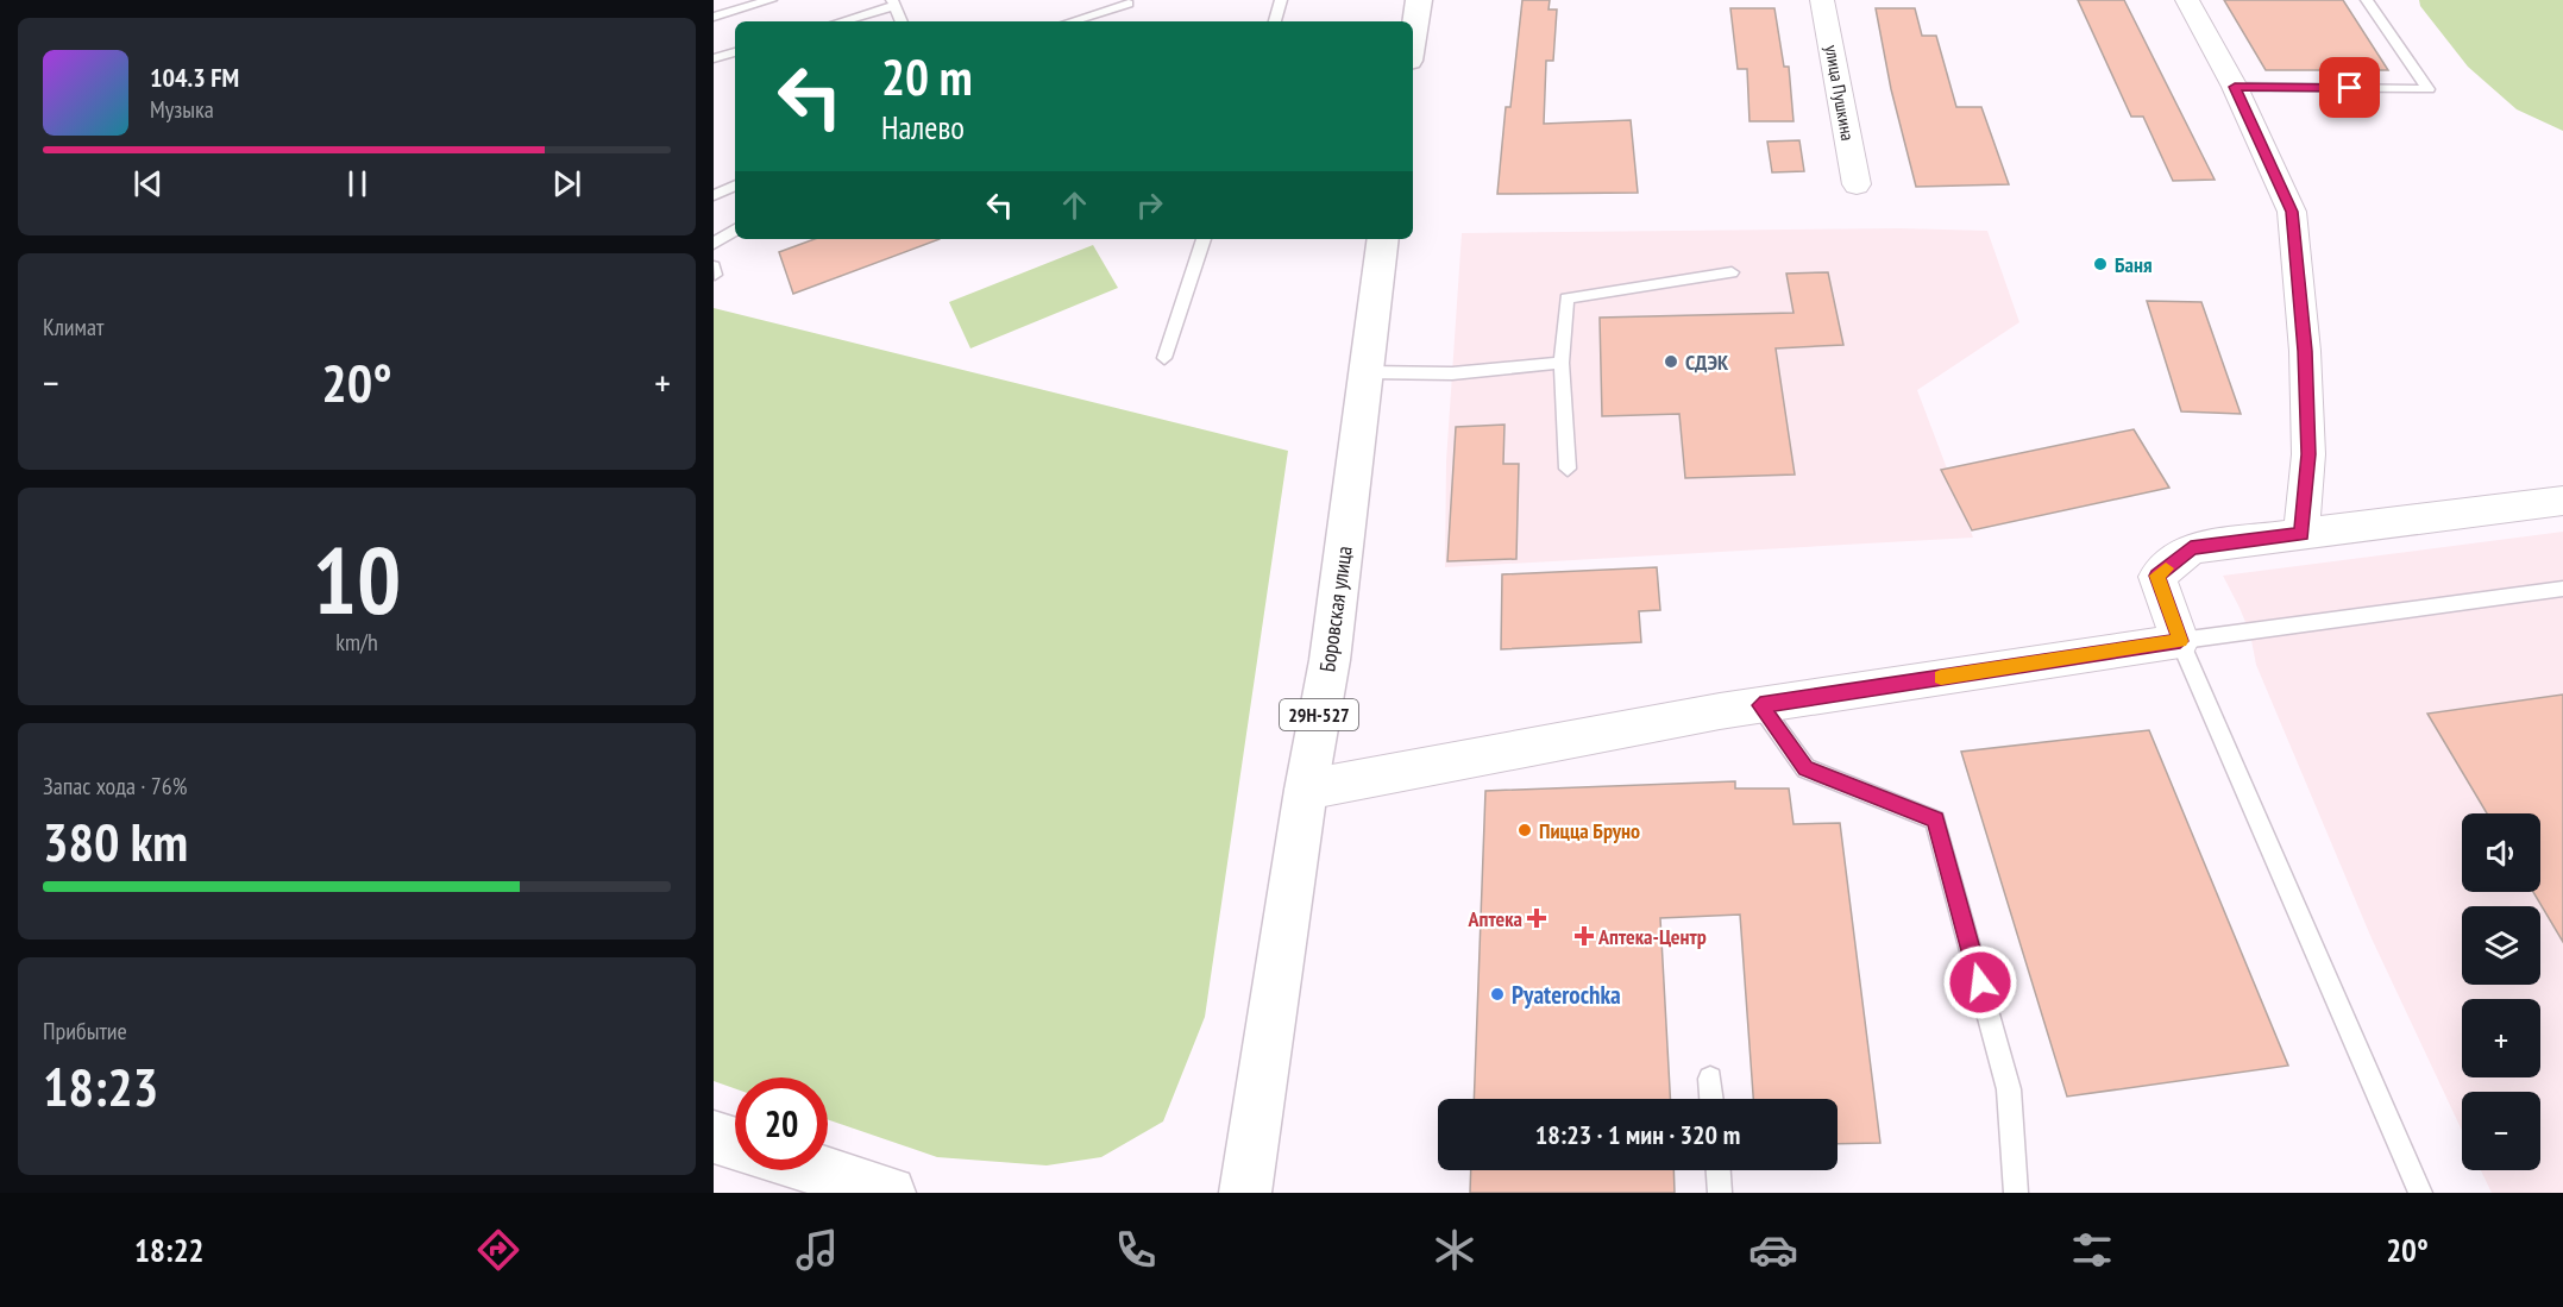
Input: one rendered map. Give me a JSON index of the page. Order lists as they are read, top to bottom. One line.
{"streets":{"main road":["Боровская улица","29Н-527"],"street":["улица Пушкина"]},"places":{"other":["Баня","СДЭК","Пицца Бруно","Pyaterochka"],"health":["Аптека","Аптека-Центр"]},"page":{"turn":["20 m","Налево"],"song":["104.3 FM","Музыка"],"tile":["Климат",["10","km/h"],["Запас хода · 76%","380 km"],["Прибытие","18:23"]],"heat":["−","20°","+"],"map_buttons":["+","−"],"limit":"20","trip":"18:23 · 1 мин · 320 m","tabs":["18:22","20°"]}}
